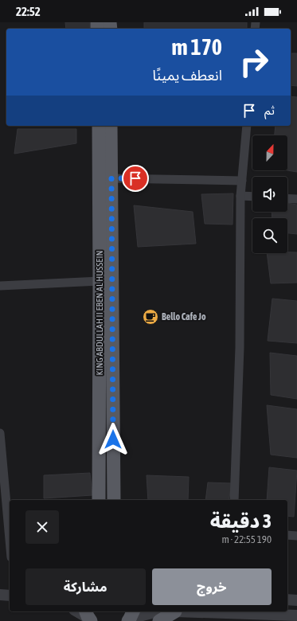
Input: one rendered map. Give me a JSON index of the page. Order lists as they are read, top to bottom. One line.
{"streets":{"main road":["KING ABDULLAH II EBEN AL HUSSEIN"]},"places":{"cafe":["Bello Cafe Jo"]},"north":"top","page":{"status":"22:52","turn":["170 m","انعطف يمينًا"],"then":"ثم","heading":["3 دقيقة","190 m · 22:55"],"buttons":["خروج","مشاركة"]}}
